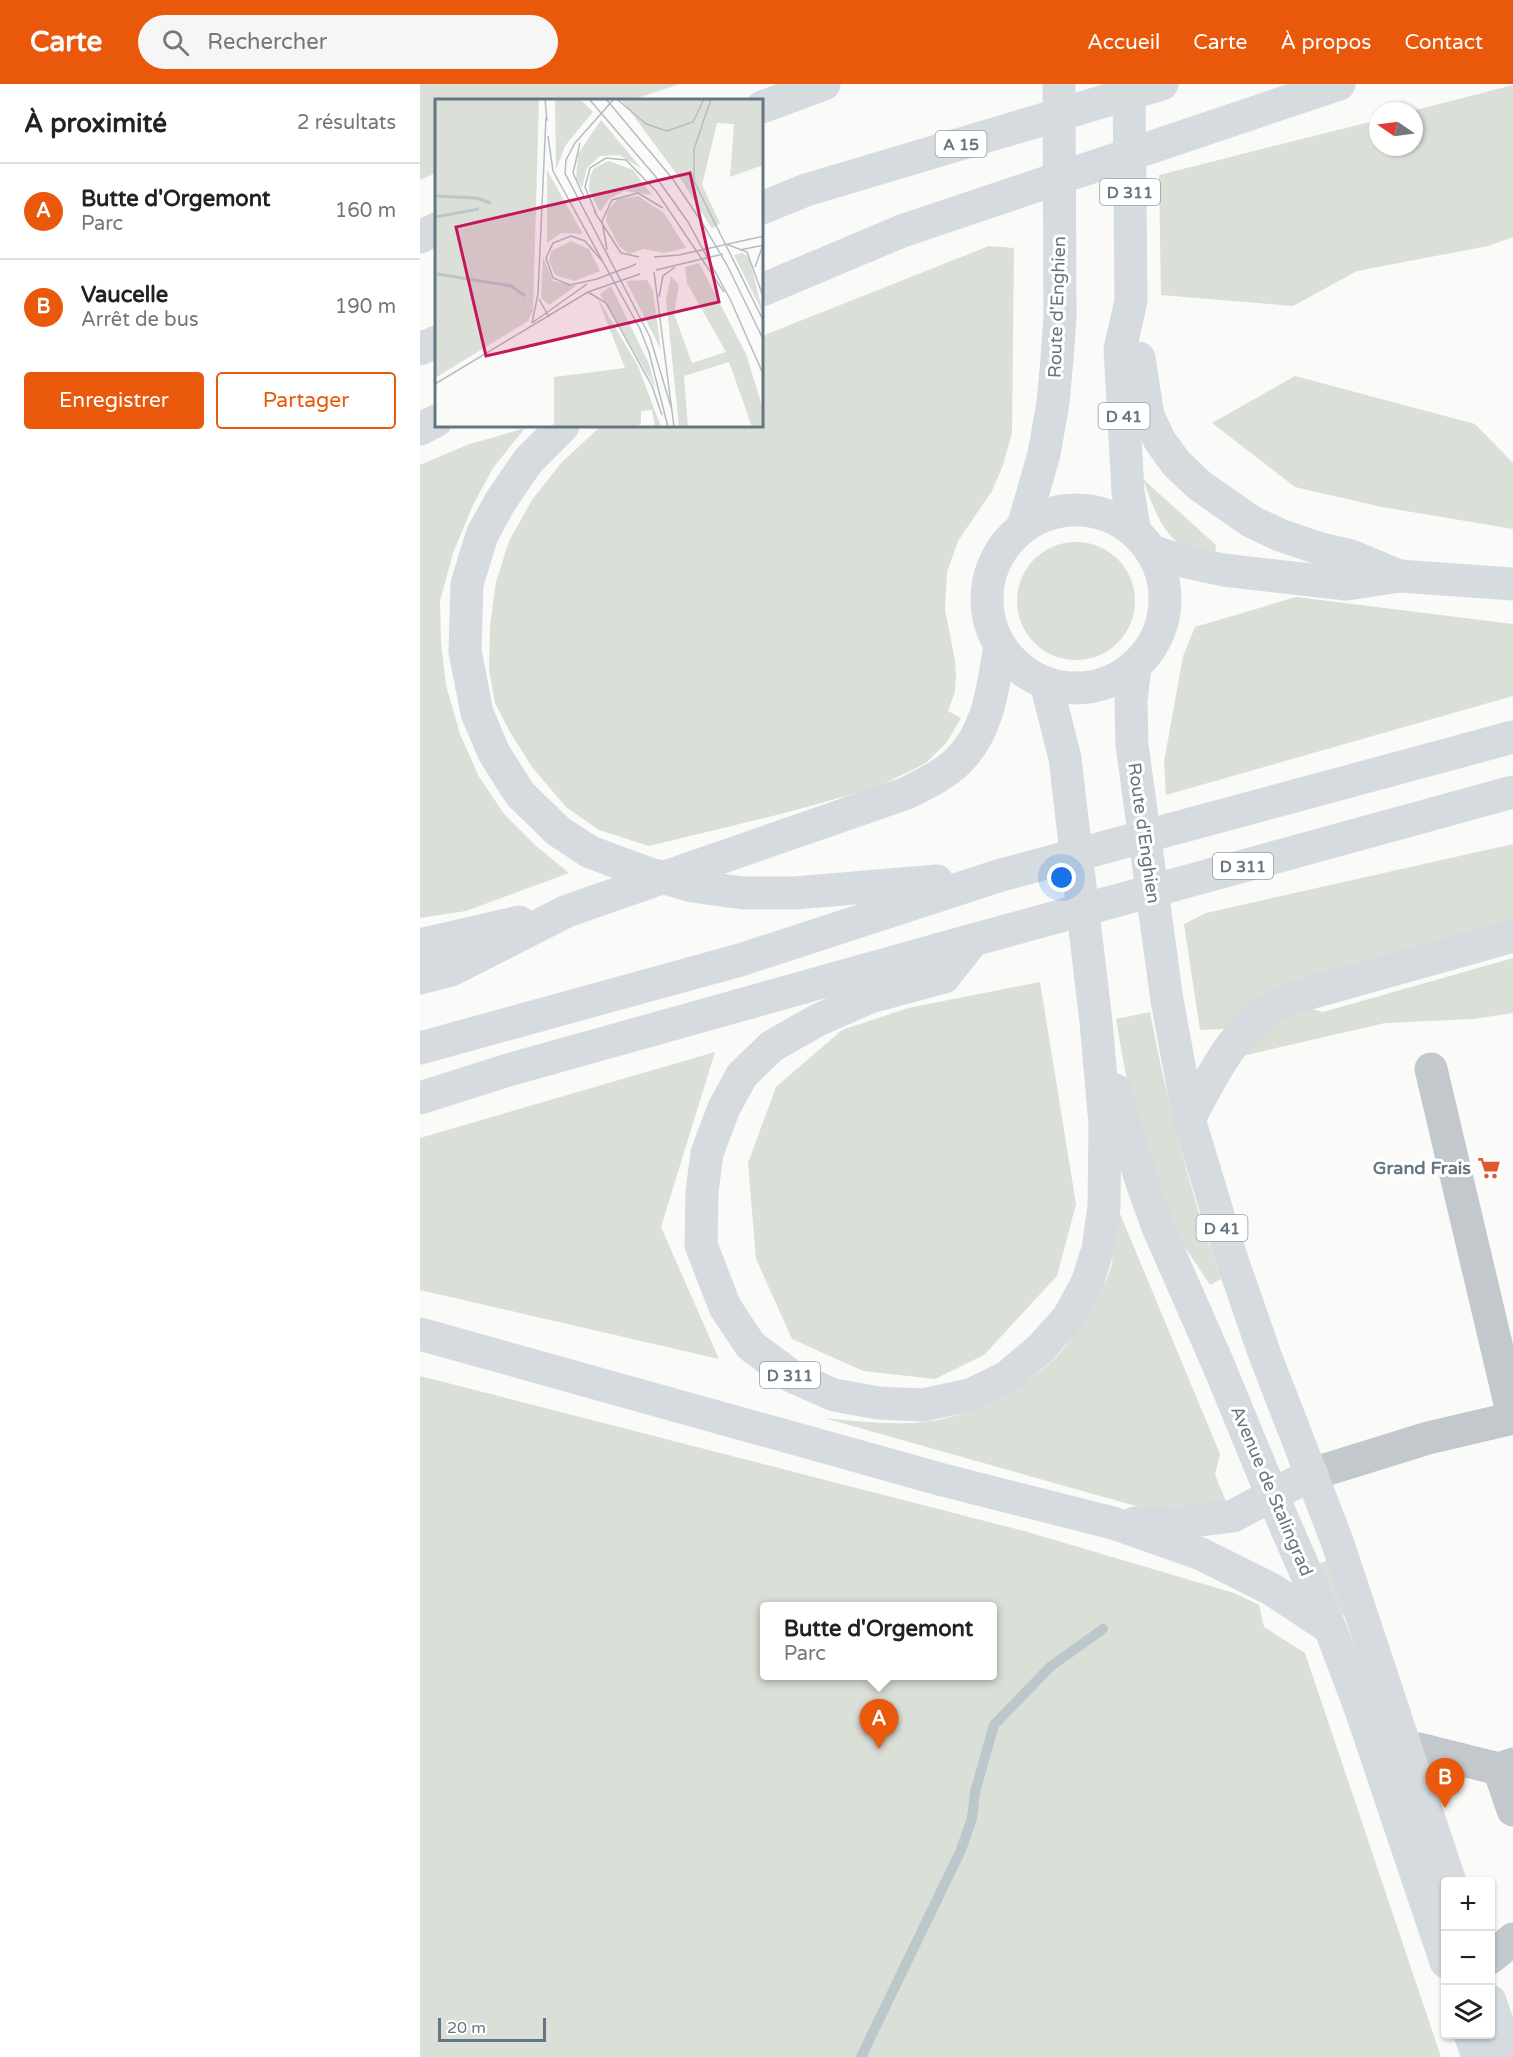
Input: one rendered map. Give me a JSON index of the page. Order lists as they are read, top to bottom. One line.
{"streets":{"main road":["A 15","D 311","Route d'Enghien","D 41","Avenue de Stalingrad"]},"crossings":[["D 311","Route d'Enghien"],["D 311","D 41"],["D 311","Avenue de Stalingrad"],["Route d'Enghien","D 41"]],"places":{"supermarket":["Grand Frais"]},"scale_bar":"20 m","north":"left","page":{"header":"Carte","search":"Rechercher","nav":["Accueil","Carte","À propos","Contact"],"heading":["À proximité","2 résultats"],"list":[{"mark":"A","name":"Butte d'Orgemont","note":"Parc","value":"160 m"},{"mark":"B","name":"Vaucelle","note":"Arrêt de bus","value":"190 m"}],"buttons":["Enregistrer","Partager"],"popup":["Butte d'Orgemont","Parc"],"pins":["A","B"],"map_buttons":["+","−"],"scale":"20 m"}}
